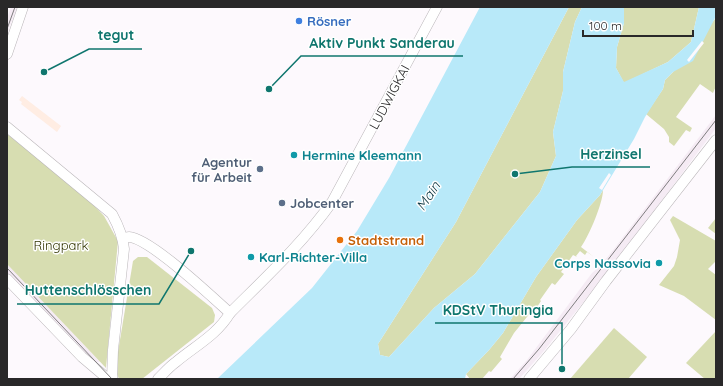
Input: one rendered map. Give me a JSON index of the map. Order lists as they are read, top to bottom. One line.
{"streets":{"main road":["LUDWIGKAI"]},"water":["Main"],"parks":["Ringpark"],"places":["Rösner","tegut","Aktiv Punkt Sanderau","Hermine Kleemann","Agentur für Arbeit","Herzinsel","Jobcenter","Stadtstrand","Huttenschlösschen","Karl-Richter-Villa","Corps Nassovia","KDStV Thuringia"],"scale_bar":"100 m"}
